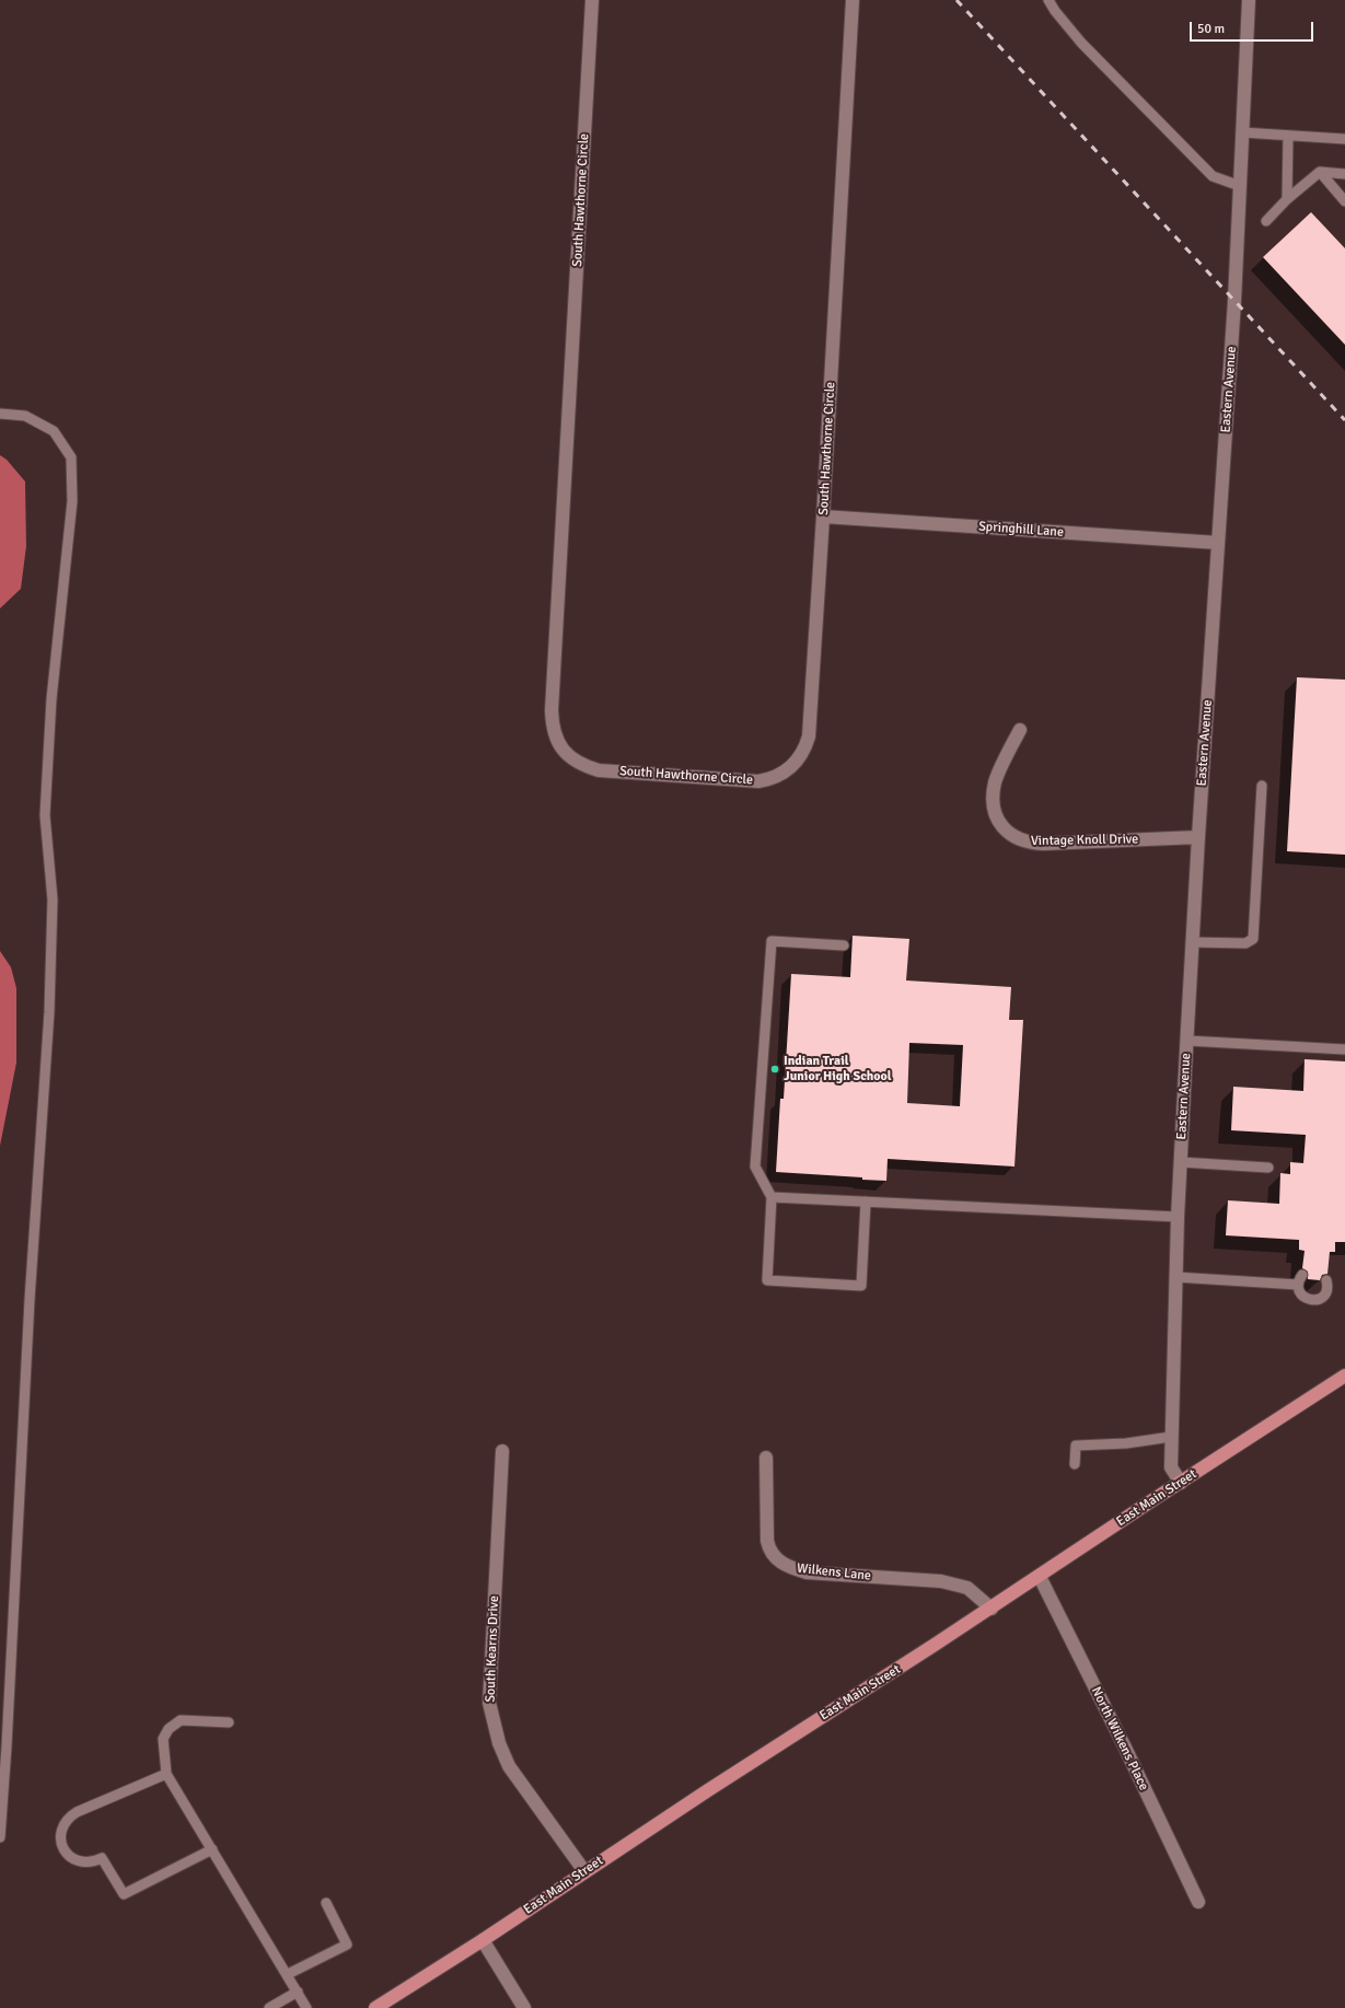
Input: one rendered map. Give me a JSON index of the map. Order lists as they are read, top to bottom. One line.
{"streets":{"main road":["East Main Street"],"street":["South Hawthorne Circle","Eastern Avenue","Springhill Lane","Vintage Knoll Drive","Wilkens Lane","South Kearns Drive","North Wilkens Place"]},"crossings":[["South Hawthorne Circle","Springhill Lane"],["Eastern Avenue","Springhill Lane"],["Eastern Avenue","Vintage Knoll Drive"],["Eastern Avenue","East Main Street"],["East Main Street","Wilkens Lane"],["East Main Street","South Kearns Drive"],["East Main Street","North Wilkens Place"]],"places":["Indian Trail Junior High School"],"scale_bar":"50 m"}
